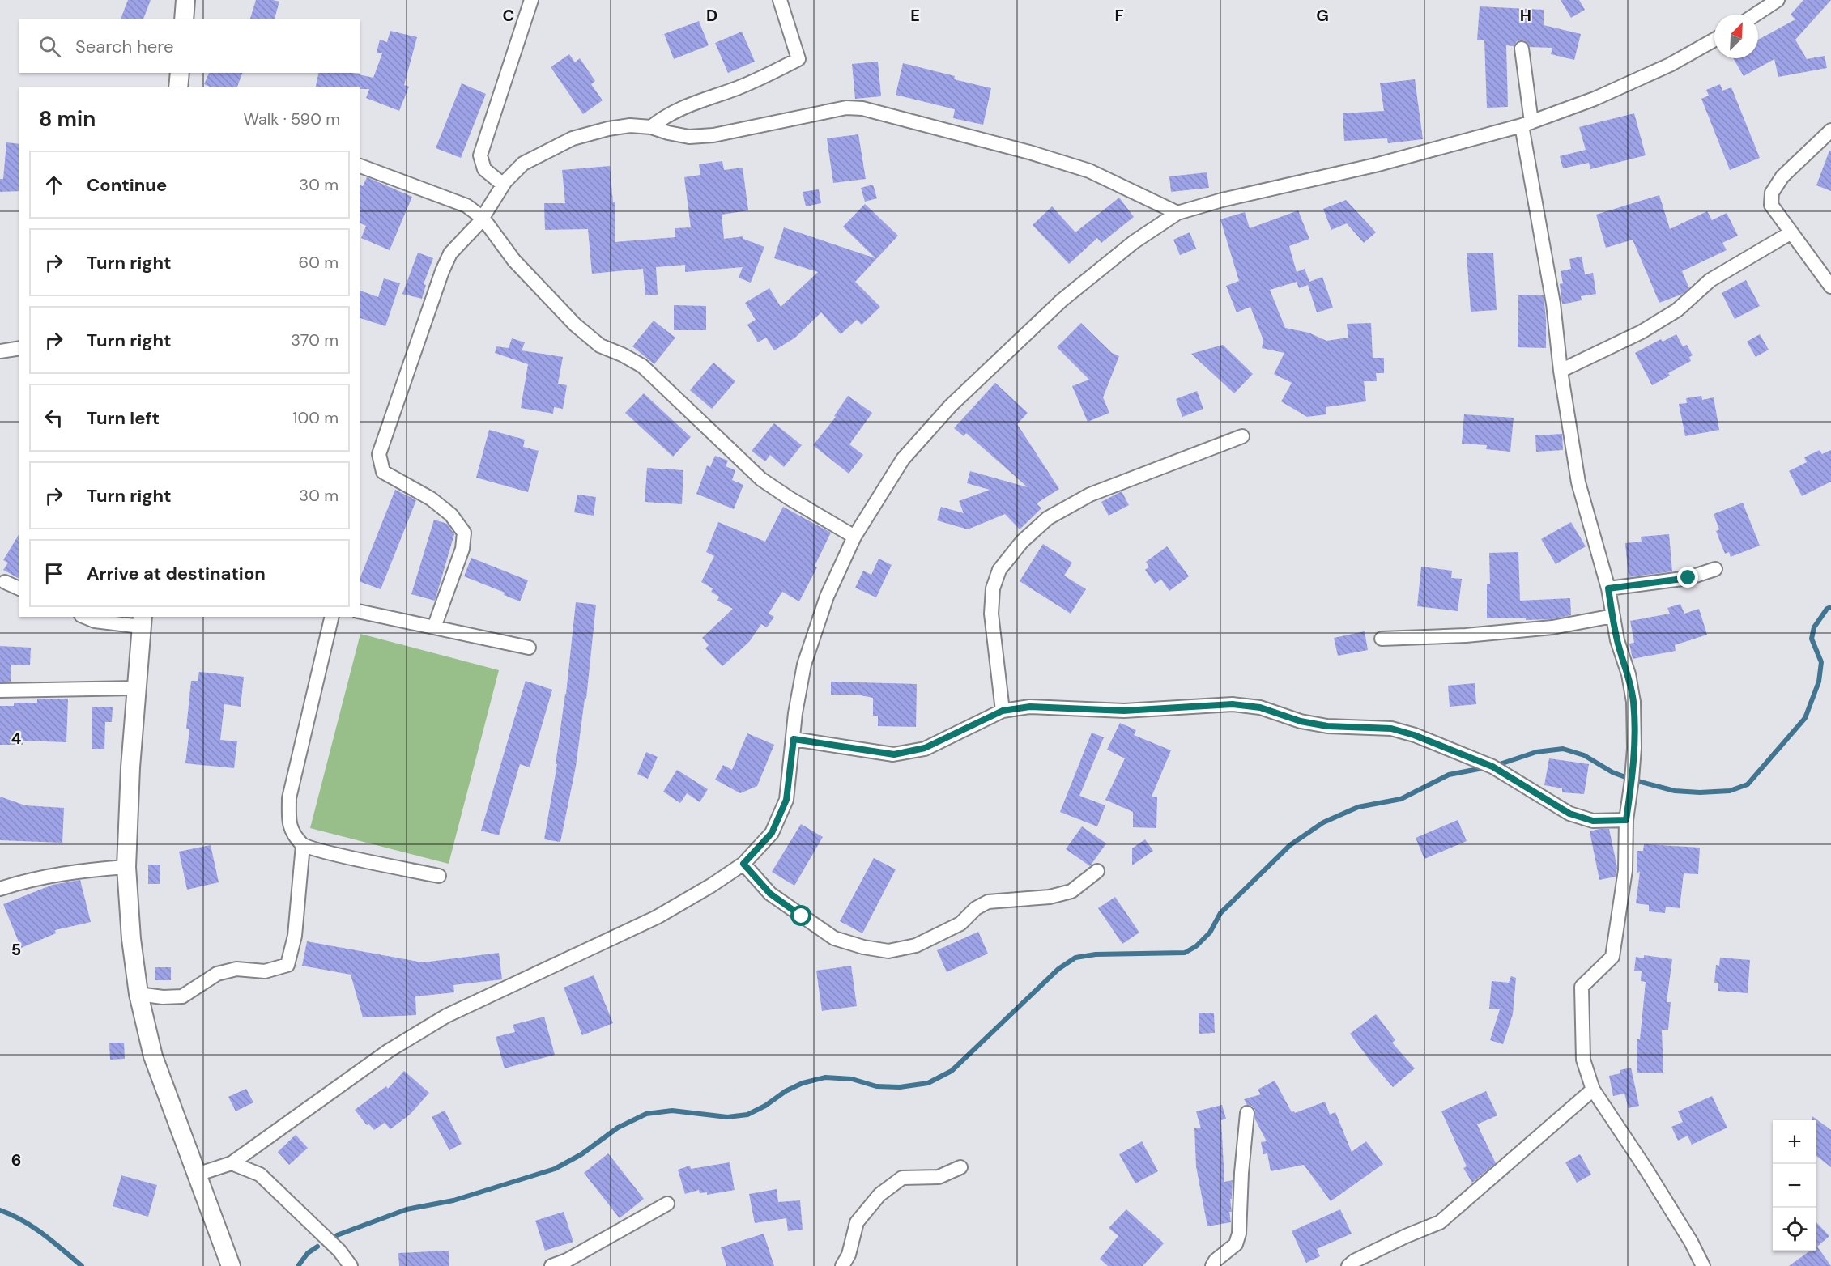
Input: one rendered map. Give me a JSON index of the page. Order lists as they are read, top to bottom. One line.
{"north":"top right","page":{"search":"Search here","heading":["8 min","Walk · 590 m"],"list":[["Continue","30 m"],["Turn right","60 m"],["Turn right","370 m"],["Turn left","100 m"],["Turn right","30 m"],"Arrive at destination"],"map_buttons":["+","−"]},"grid":{"columns":["C","D","E","F","G","H"],"rows":["4","5","6"]}}
